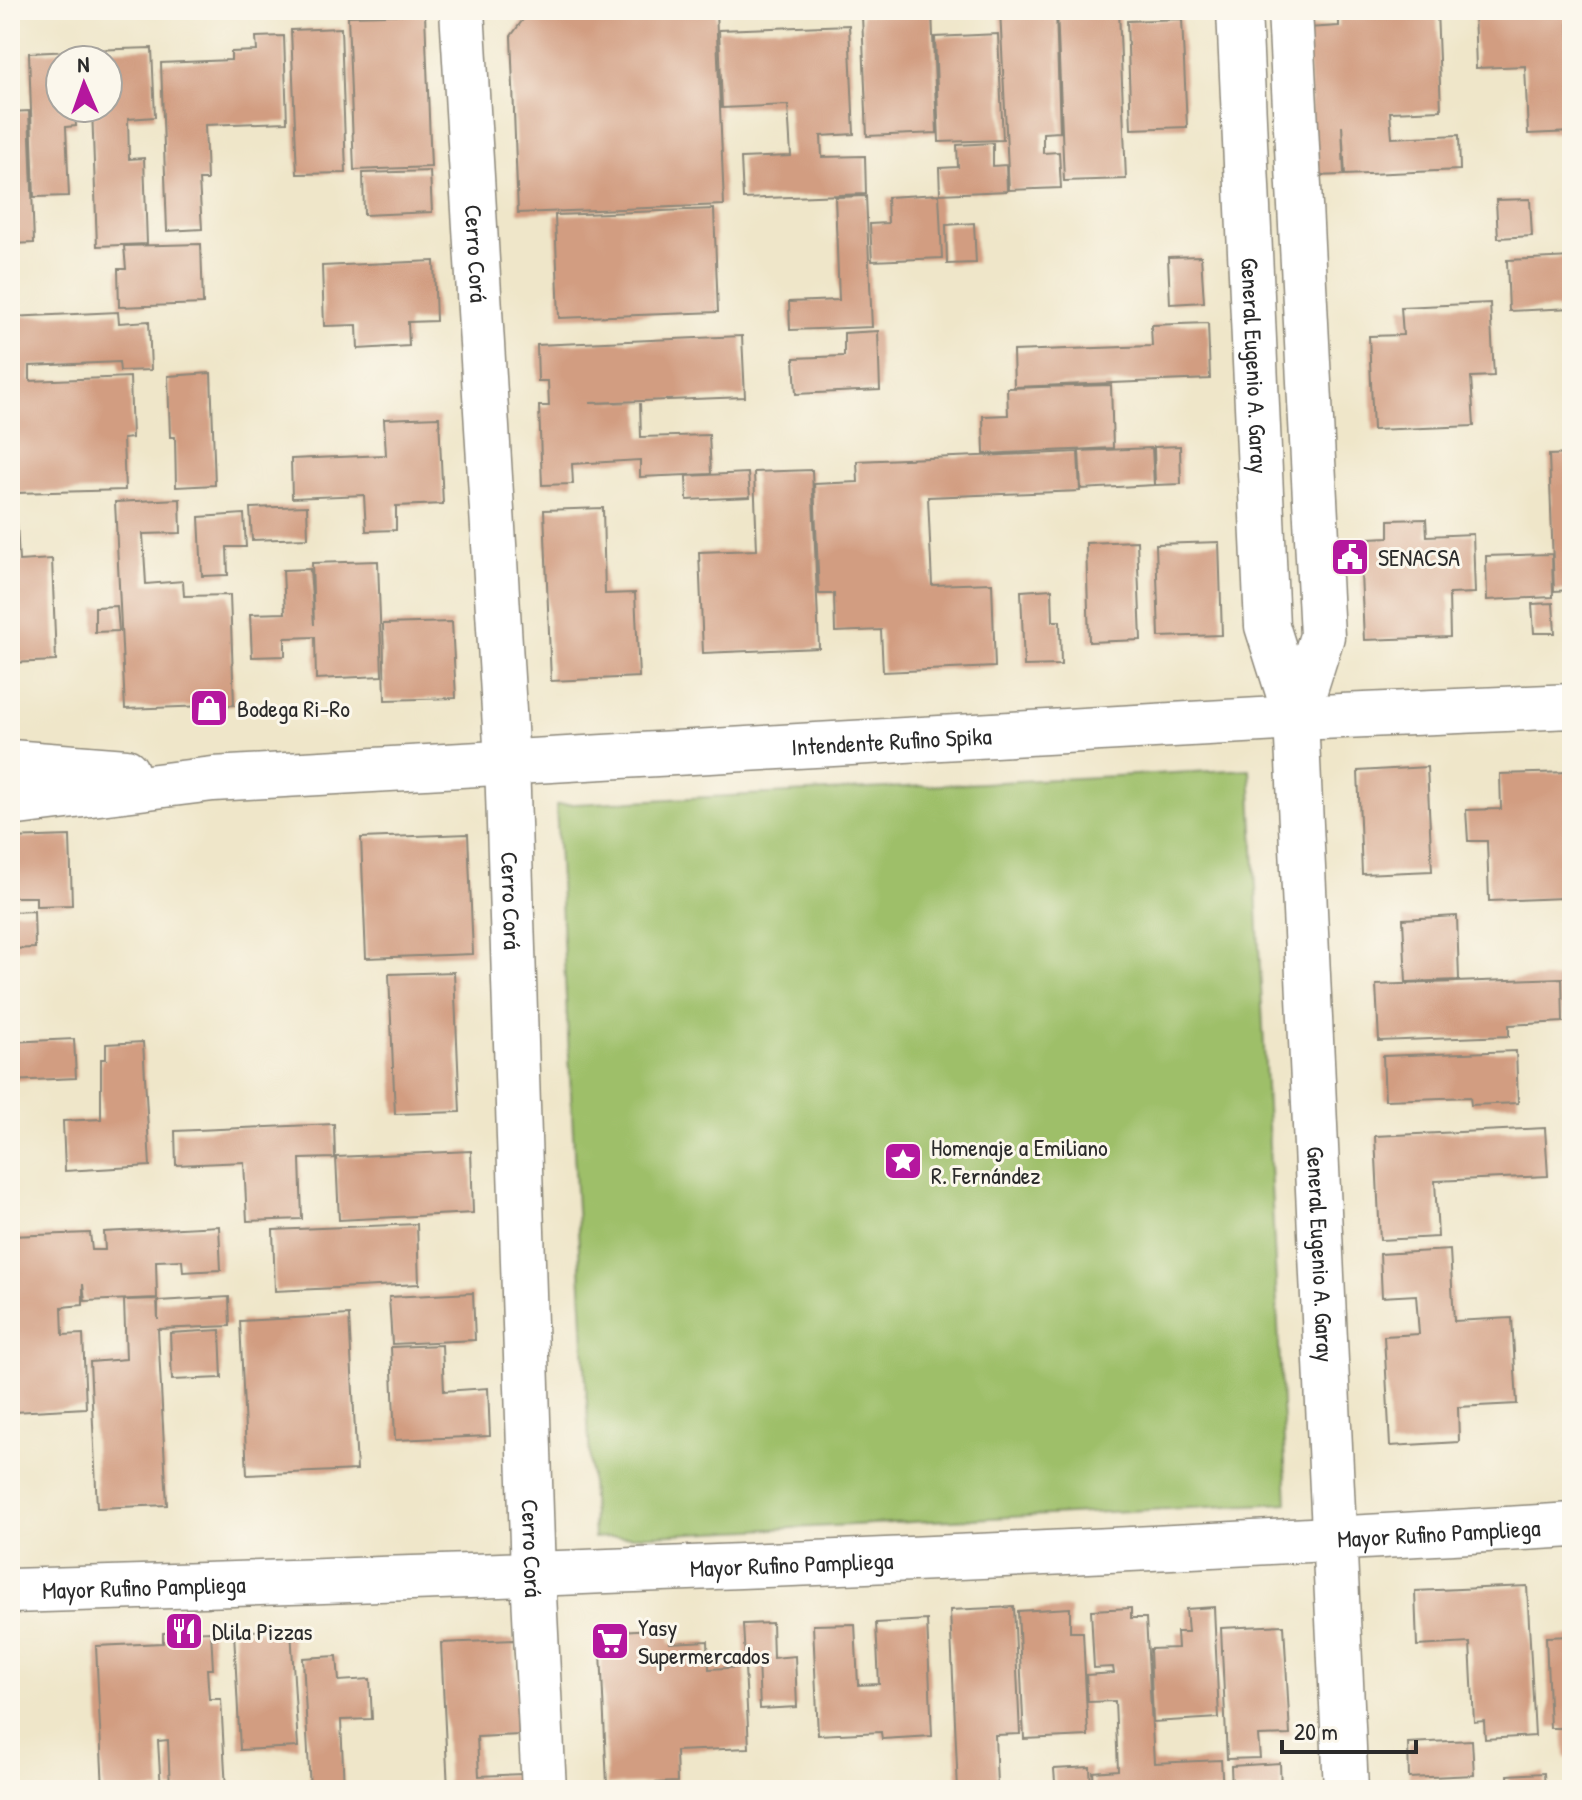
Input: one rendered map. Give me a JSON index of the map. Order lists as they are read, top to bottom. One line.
{"streets":{"street":["Cerro Corá","General Eugenio A. Garay","Intendente Rufino Spika","Mayor Rufino Pampliega"]},"crossings":[["Cerro Corá","Intendente Rufino Spika"],["Cerro Corá","Mayor Rufino Pampliega"],["General Eugenio A. Garay","Intendente Rufino Spika"],["General Eugenio A. Garay","Mayor Rufino Pampliega"]],"places":{"public building":["SENACSA"],"shop":["Bodega Ri-Ro"],"place":["Homenaje a Emiliano R. Fernández"],"restaurant":["Dlila Pizzas"],"supermarket":["Yasy Supermercados"]},"scale_bar":"20 m","north":"top"}
